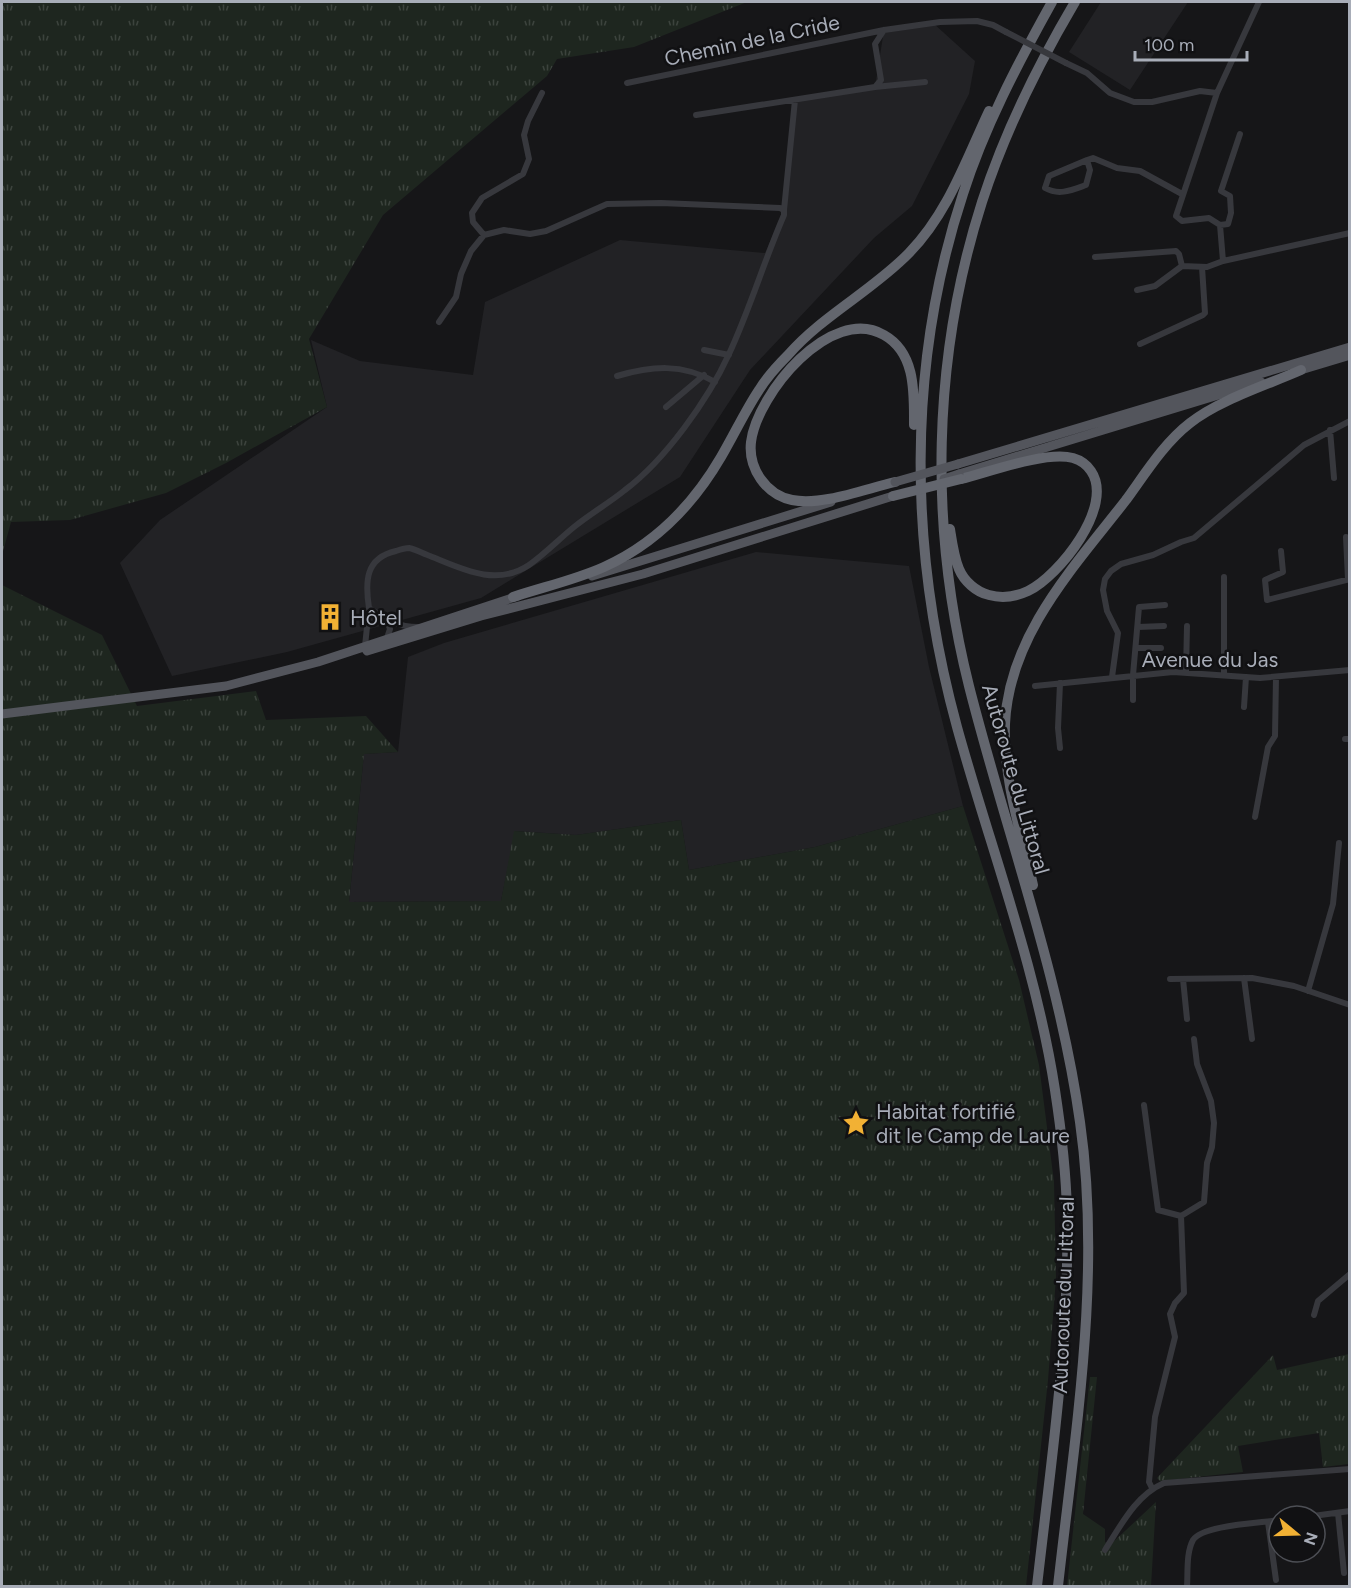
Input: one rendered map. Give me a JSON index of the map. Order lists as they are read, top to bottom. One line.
{"streets":{"highway":["Autoroute du Littoral"],"street":["Chemin de la Cride","Avenue du Jas"]},"places":{"building":["Hôtel"],"place":["Habitat fortifié dit le Camp de Laure"]},"scale_bar":"100 m","north":"right"}
